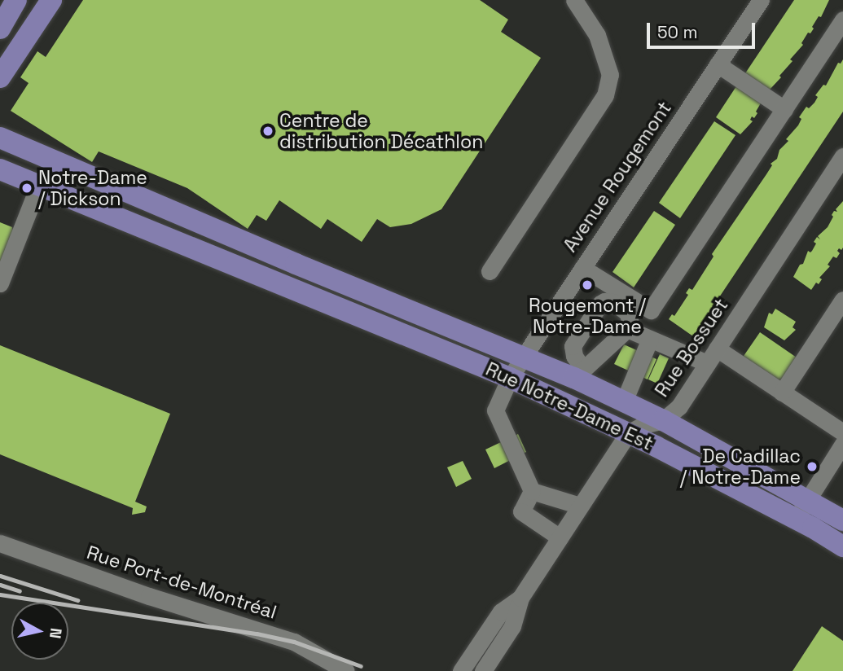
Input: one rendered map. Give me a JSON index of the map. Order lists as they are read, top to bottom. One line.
{"streets":{"main road":["Rue Notre-Dame Est"],"street":["Avenue Rougemont","Rue Bossuet","Rue Port-de-Montréal"]},"crossings":[["Avenue Rougemont","Rue Notre-Dame Est"],["Rue Bossuet","Rue Notre-Dame Est"]],"places":["Centre de distribution Décathlon","Notre-Dame / Dickson","Rougemont / Notre-Dame","De Cadillac / Notre-Dame"],"scale_bar":"50 m","north":"right"}
